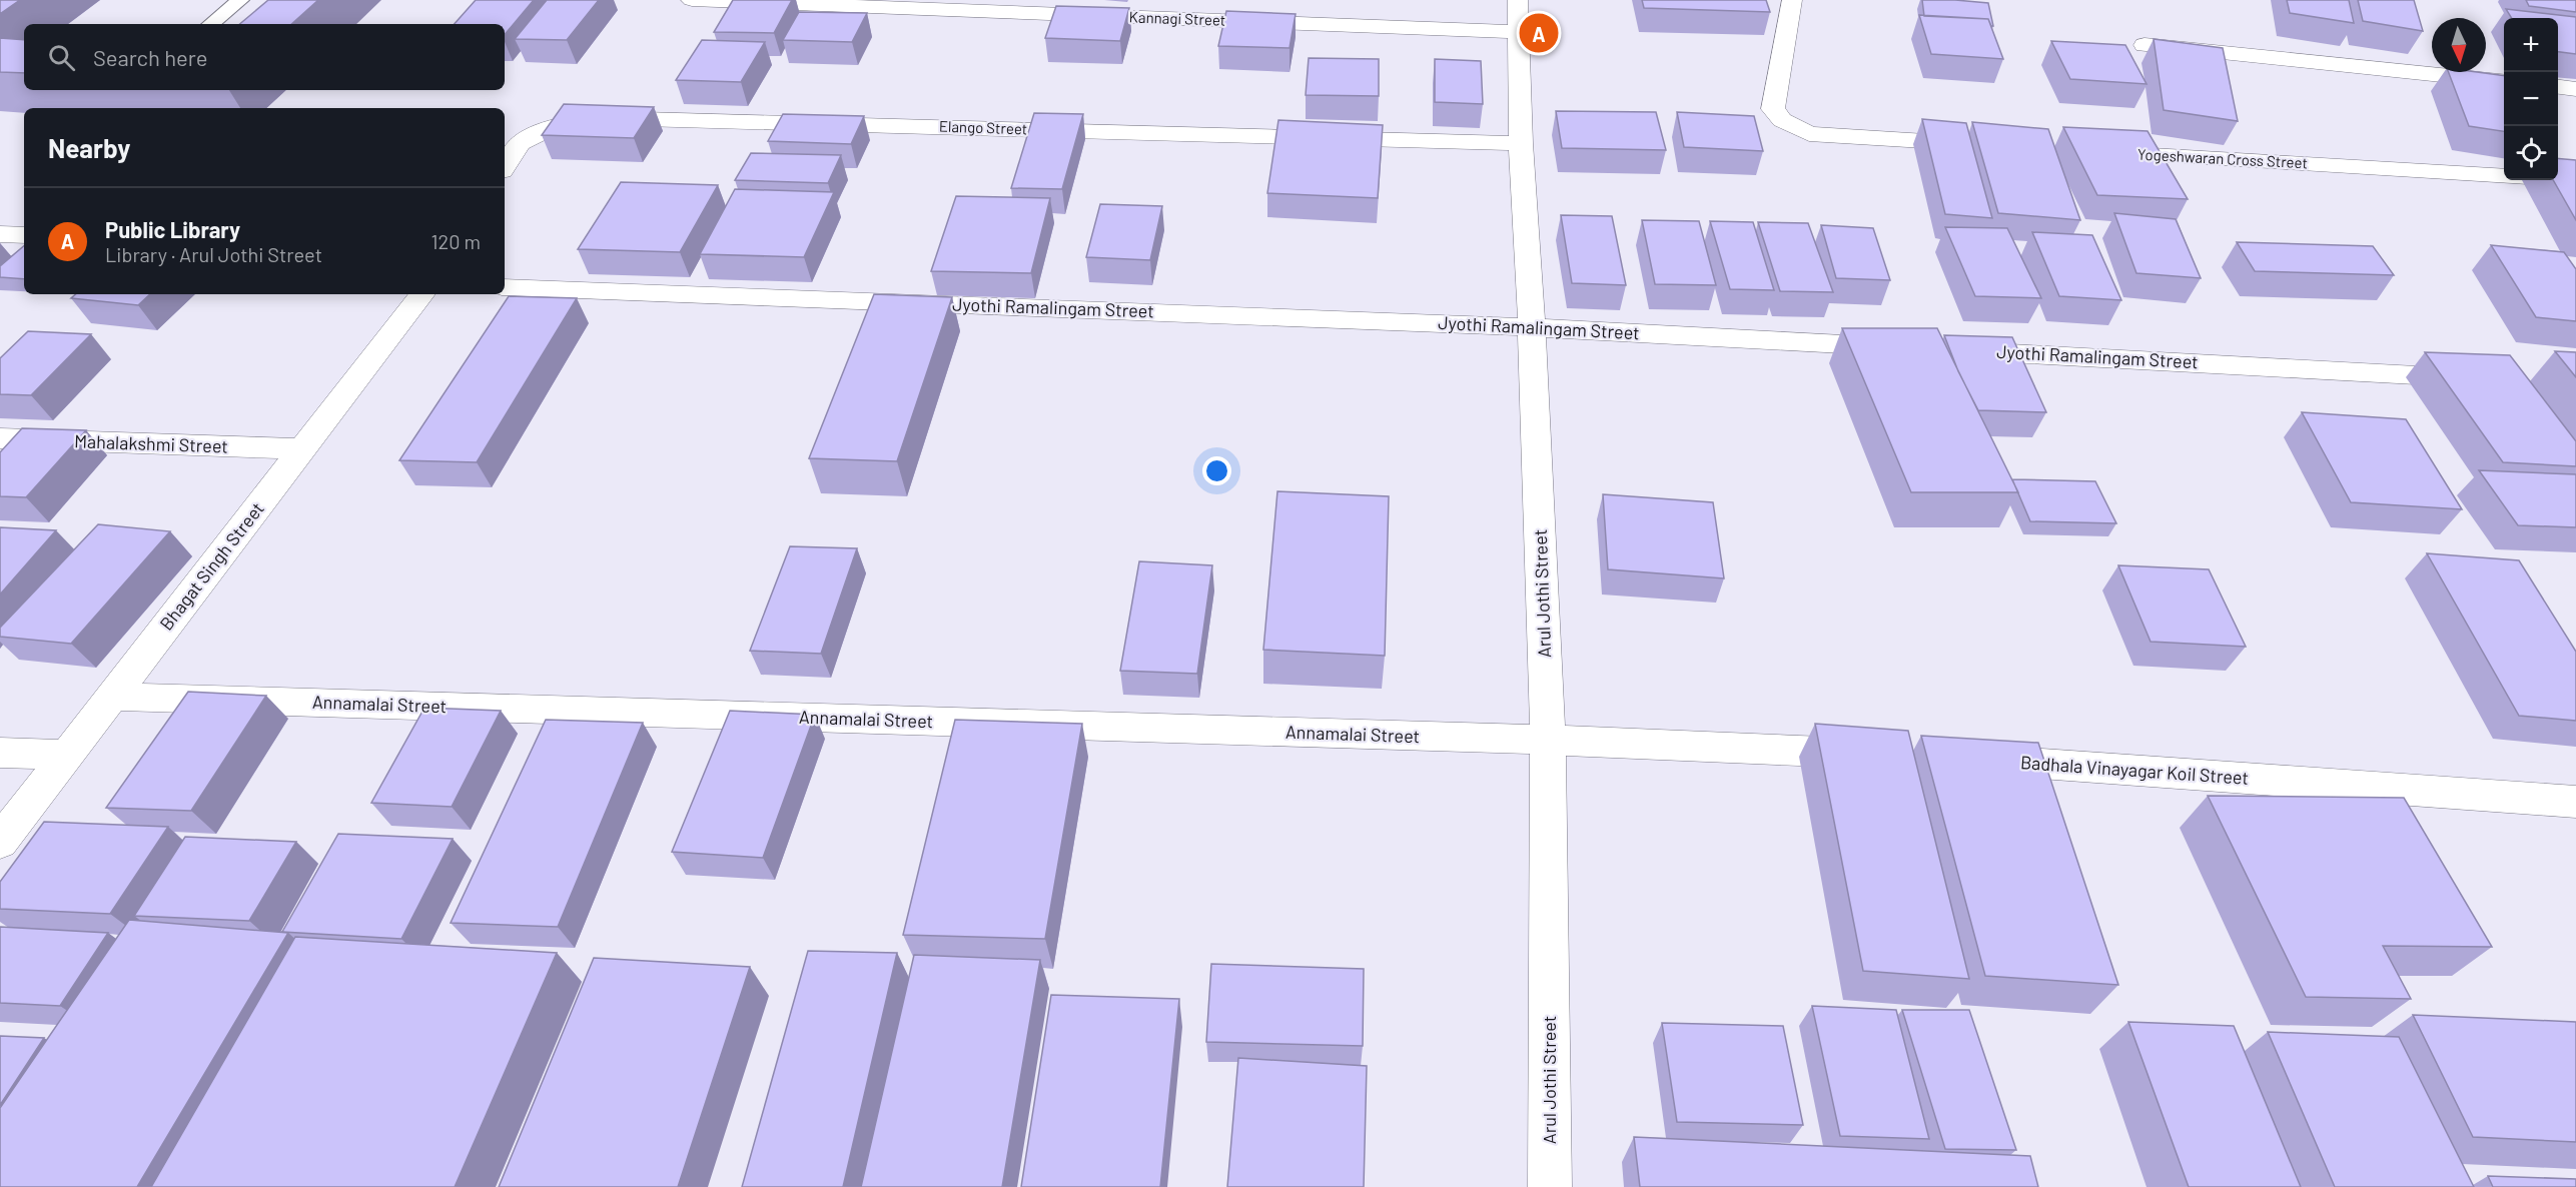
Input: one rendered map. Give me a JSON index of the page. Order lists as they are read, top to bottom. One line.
{"streets":{"street":["Kannagi Street","Elango Street","Yogeshwaran Cross Street","Jyothi Ramalingam Street","Mahalakshmi Street","Bhagat Singh Street","Arul Jothi Street","Annamalai Street","Badhala Vinayagar Koil Street"]},"crossings":[["Kannagi Street","Arul Jothi Street"],["Elango Street","Arul Jothi Street"],["Jyothi Ramalingam Street","Arul Jothi Street"],["Mahalakshmi Street","Bhagat Singh Street"],["Bhagat Singh Street","Annamalai Street"],["Arul Jothi Street","Annamalai Street"]],"north":"bottom","page":{"pins":"A","map_buttons":["+","−"],"search":"Search here","heading":"Nearby","list":[{"mark":"A","name":"Public Library","note":"Library · Arul Jothi Street","value":"120 m"}]}}
